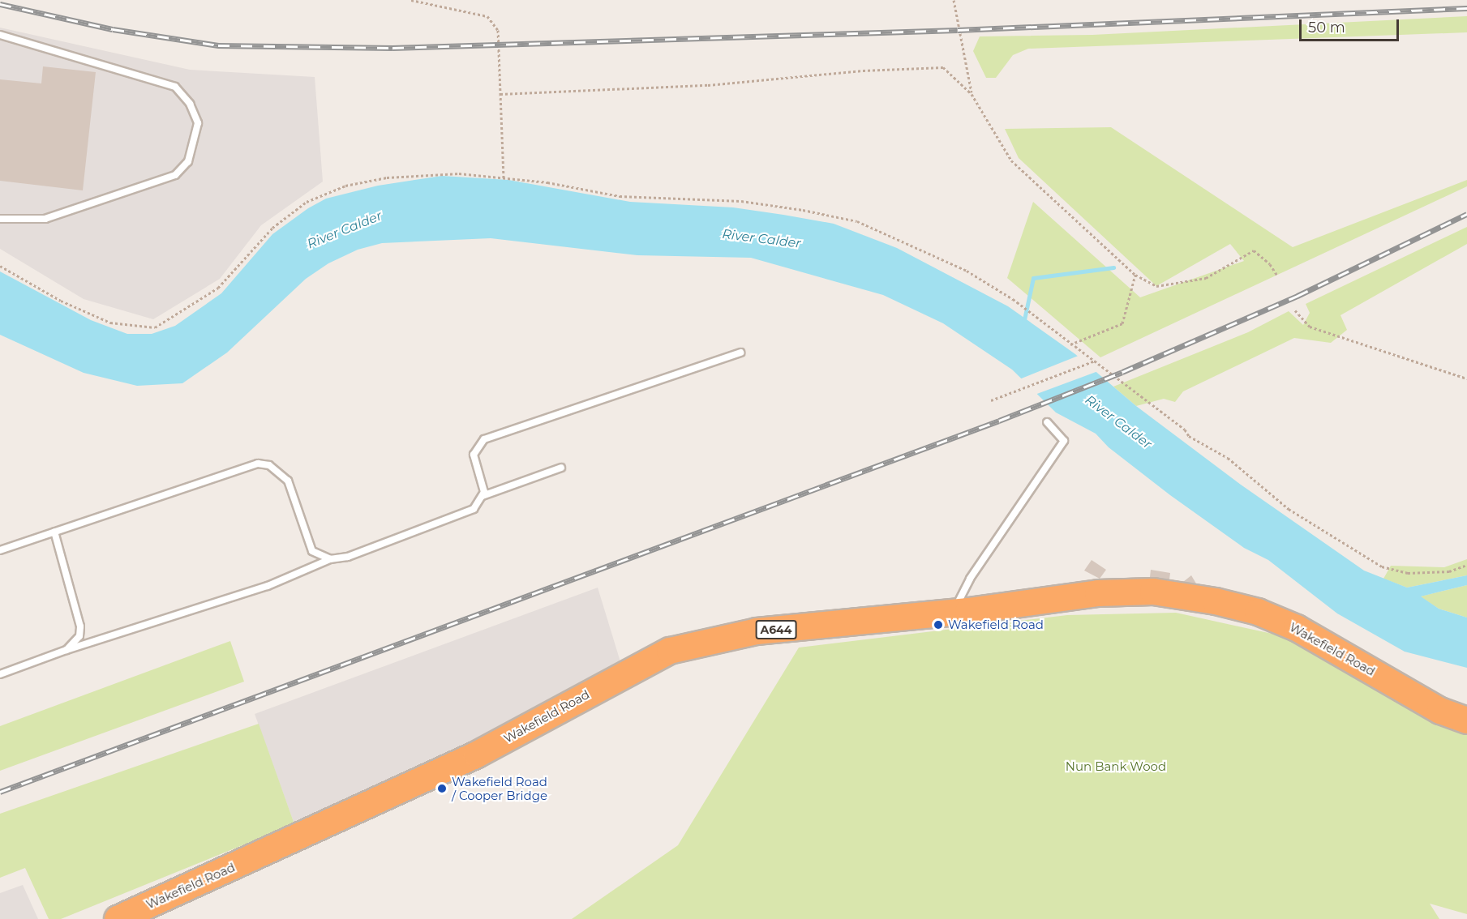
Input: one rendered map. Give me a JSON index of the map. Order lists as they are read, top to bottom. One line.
{"streets":{"highway":["A644","Wakefield Road"]},"water":["River Calder"],"parks":["Nun Bank Wood"],"places":["Wakefield Road","Wakefield Road / Cooper Bridge"],"scale_bar":"50 m"}
